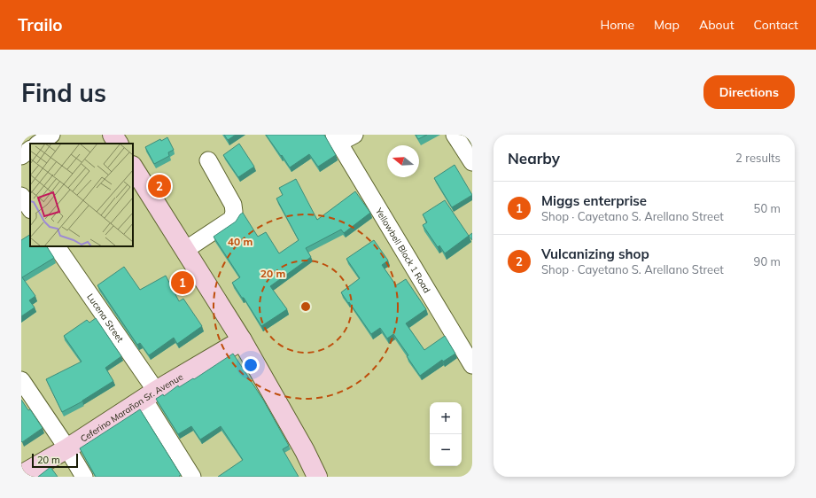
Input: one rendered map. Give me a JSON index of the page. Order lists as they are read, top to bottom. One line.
{"streets":{"main road":["Ceferino Marañon Sr. Avenue"],"street":["Yellowbell Block 1 Road","Lucena Street"]},"crossings":[["Lucena Street","Ceferino Marañon Sr. Avenue"]],"scale_bar":"20 m","north":"left","page":{"header":"Trailo","nav":["Home","Map","About","Contact"],"buttons":"Directions","title":"Find us","heading":["Nearby","2 results"],"pins":["2","1"],"list":[{"mark":"1","name":"Miggs enterprise","note":"Shop · Cayetano S. Arellano Street","value":"50 m"},{"mark":"2","name":"Vulcanizing shop","note":"Shop · Cayetano S. Arellano Street","value":"90 m"}],"map_buttons":["+","−"],"scale":"20 m"},"rings":["40 m","20 m"]}
